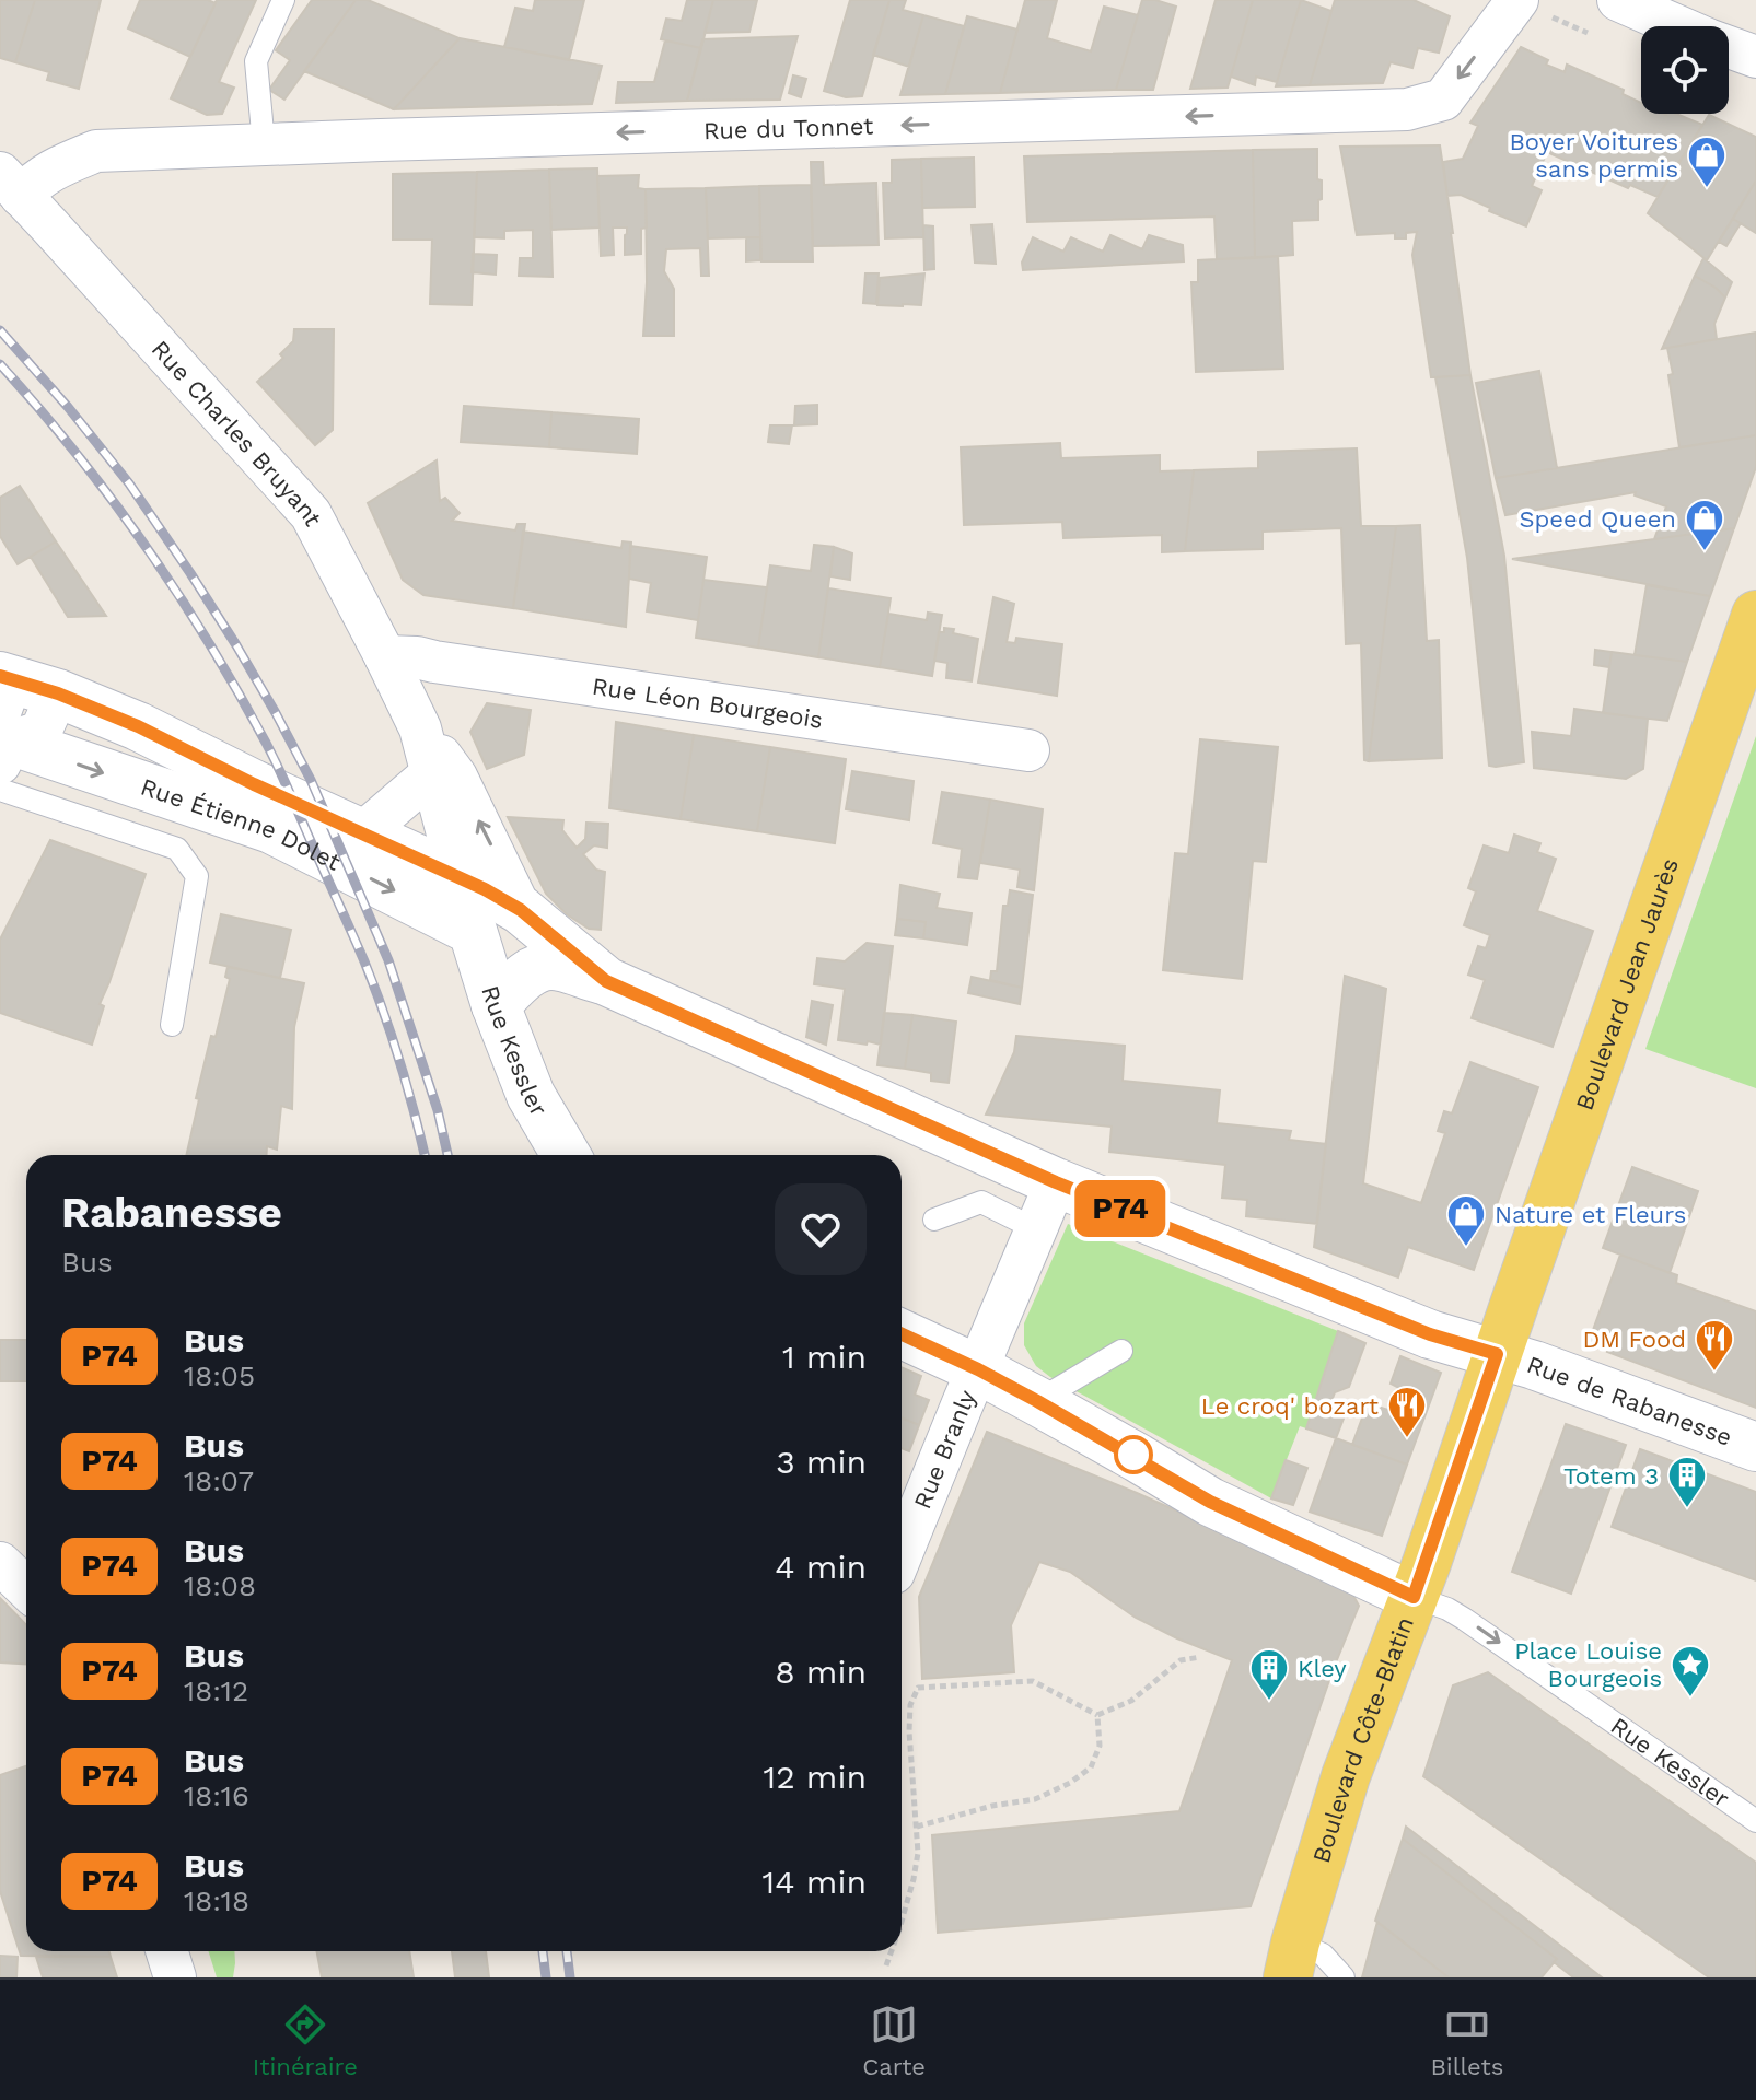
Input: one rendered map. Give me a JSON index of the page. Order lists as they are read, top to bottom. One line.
{"streets":{"main road":["Rue Étienne Dolet","Boulevard Jean Jaurès","Rue Kessler","Rue de Rabanesse","Boulevard Côte-Blatin"],"street":["Rue du Tonnet","Rue Charles Bruyant","Rue Léon Bourgeois","Rue Branly"]},"crossings":[["Rue du Tonnet","Rue Charles Bruyant"],["Rue Charles Bruyant","Rue Léon Bourgeois"],["Rue Charles Bruyant","Rue Étienne Dolet"],["Rue Charles Bruyant","Rue Kessler"],["Rue Charles Bruyant","Rue de Rabanesse"],["Rue Étienne Dolet","Rue Kessler"],["Rue Étienne Dolet","Rue de Rabanesse"],["Boulevard Jean Jaurès","Rue de Rabanesse"],["Boulevard Jean Jaurès","Boulevard Côte-Blatin"],["Rue Kessler","Rue de Rabanesse"],["Rue Kessler","Rue Branly"],["Rue Kessler","Boulevard Côte-Blatin"],["Rue de Rabanesse","Rue Branly"],["Rue de Rabanesse","Boulevard Côte-Blatin"]],"one_way":["Rue du Tonnet"],"places":{"shop":["Boyer Voitures sans permis","Speed Queen","Nature et Fleurs"],"restaurant":["DM Food","Le croq' bozart"],"building":["Totem 3","Kley"],"place":["Place Louise Bourgeois"]},"lines":["bus line P74"],"page":{"on_map":"P74","heading":["Rabanesse","Bus"],"list":[{"mark":"P74","name":"Bus","note":"18:05","value":"1 min"},{"mark":"P74","name":"Bus","note":"18:07","value":"3 min"},{"mark":"P74","name":"Bus","note":"18:08","value":"4 min"},{"mark":"P74","name":"Bus","note":"18:12","value":"8 min"},{"mark":"P74","name":"Bus","note":"18:16","value":"12 min"},{"mark":"P74","name":"Bus","note":"18:18","value":"14 min"}],"tabs":["Itinéraire","Carte","Billets"]}}
